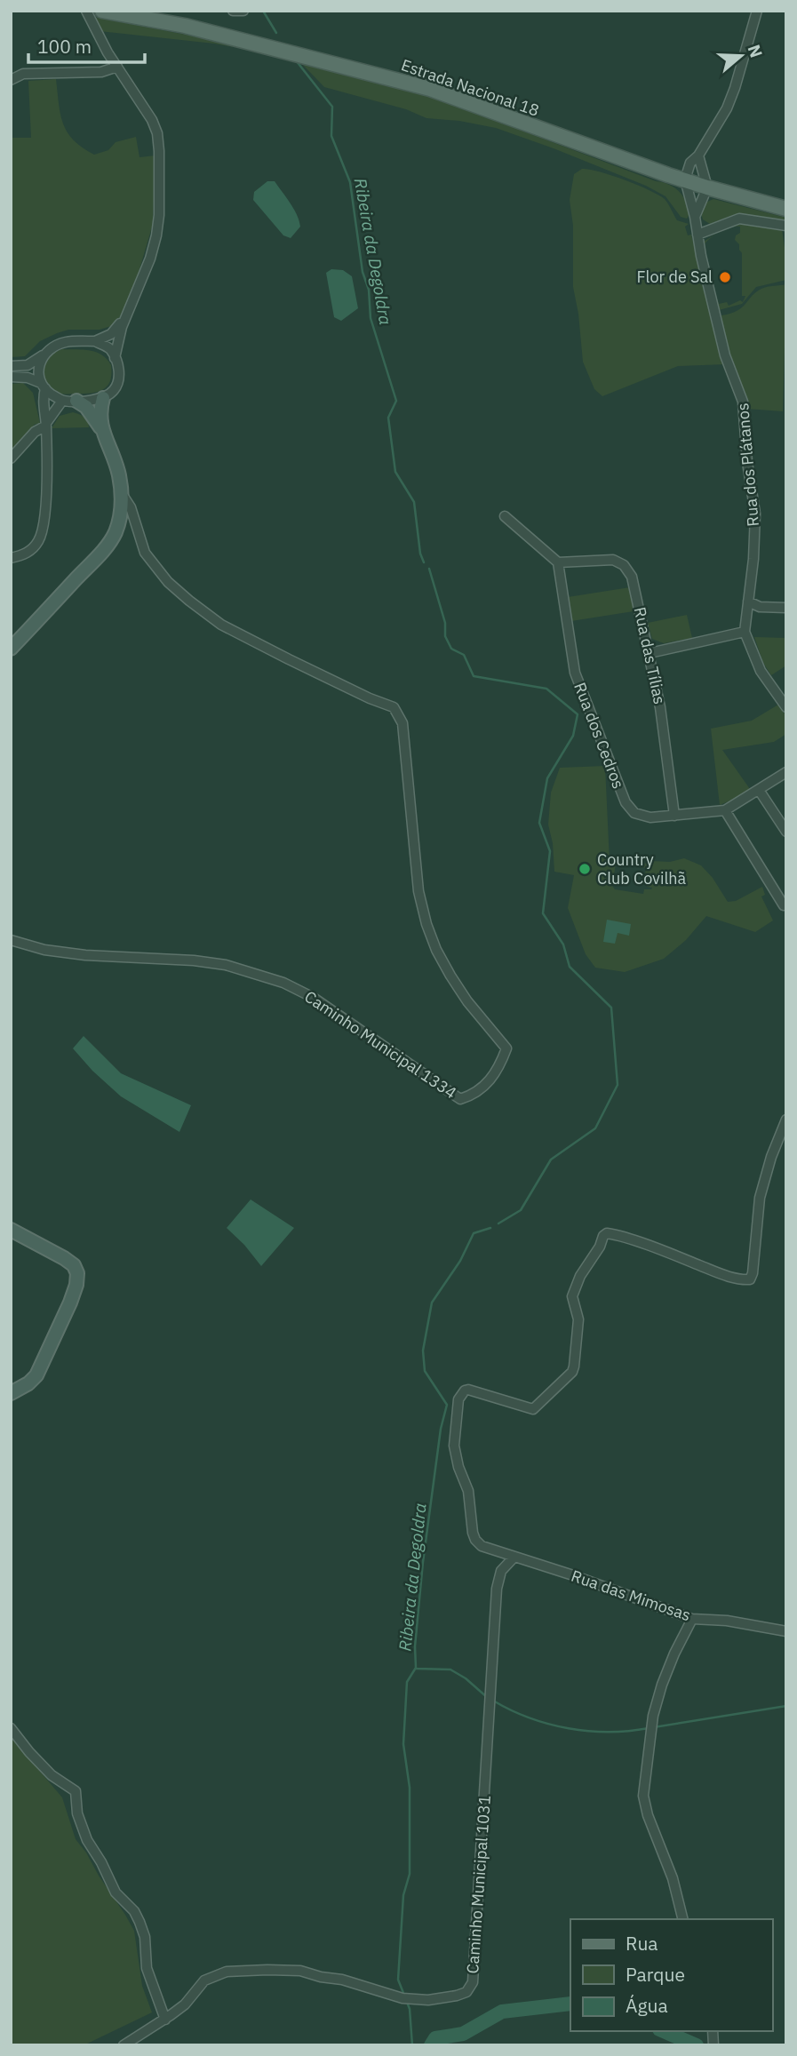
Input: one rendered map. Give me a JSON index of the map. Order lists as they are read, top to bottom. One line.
{"streets":{"main road":["Estrada Nacional 18"],"street":["Rua dos Plátanos","Rua das Tílias","Rua dos Cedros","Caminho Municipal 1334","Rua das Mimosas","Caminho Municipal 1031"]},"crossings":[["Estrada Nacional 18","Rua dos Plátanos"],["Rua das Tílias","Rua dos Cedros"],["Rua das Mimosas","Caminho Municipal 1031"]],"water":["Ribeira da Degoldra"],"places":["Flor de Sal","Country Club Covilhã"],"legend":["Rua","Parque","Água"],"scale_bar":"100 m","north":"right"}
